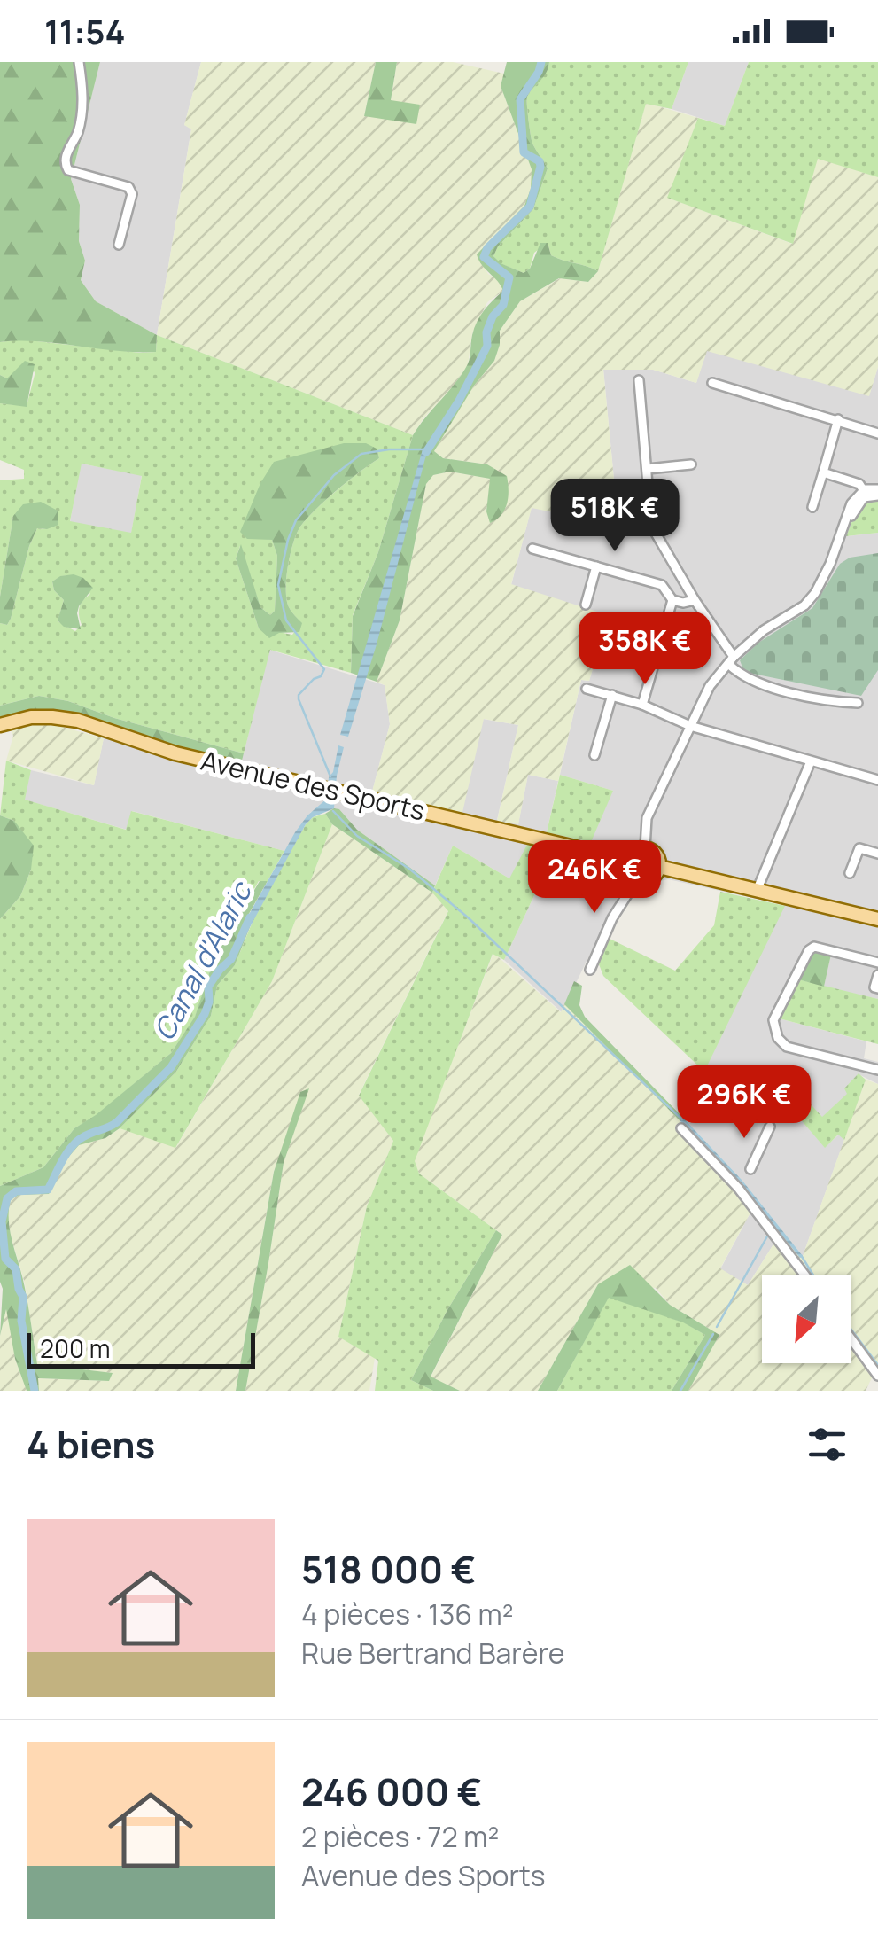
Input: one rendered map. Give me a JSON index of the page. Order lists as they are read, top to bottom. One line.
{"streets":{"main road":["Avenue des Sports"]},"water":["Canal d'Alaric"],"scale_bar":"200 m","north":"bottom left","page":{"status":"11:54","price":["518K €","358K €","246K €","296K €"],"scale":"200 m","heading":"4 biens","list":[{"name":"518 000 €","note":"4 pièces · 136 m² · Rue Bertrand Barère"},{"name":"246 000 €","note":"2 pièces · 72 m² · Avenue des Sports"}]}}
